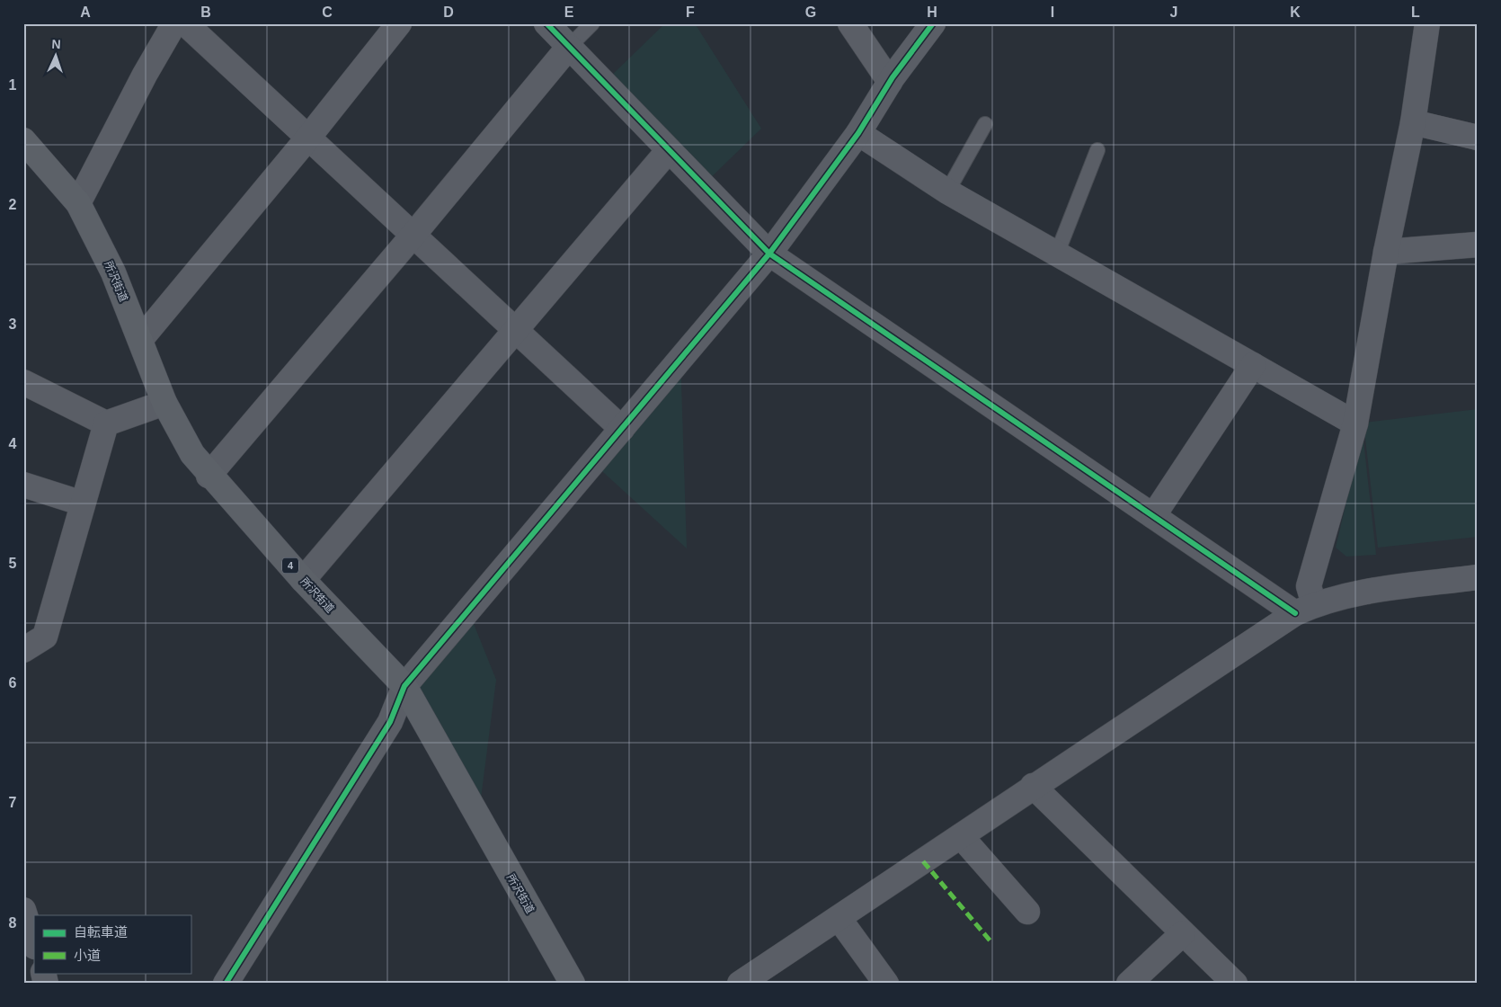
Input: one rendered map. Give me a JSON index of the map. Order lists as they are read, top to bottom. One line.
{"streets":{"main road":["所沢街道","4"]},"legend":["自転車道","小道"],"north":"top","grid":{"columns":["A","B","C","D","E","F","G","H","I","J","K","L"],"rows":["1","2","3","4","5","6","7","8"]}}
